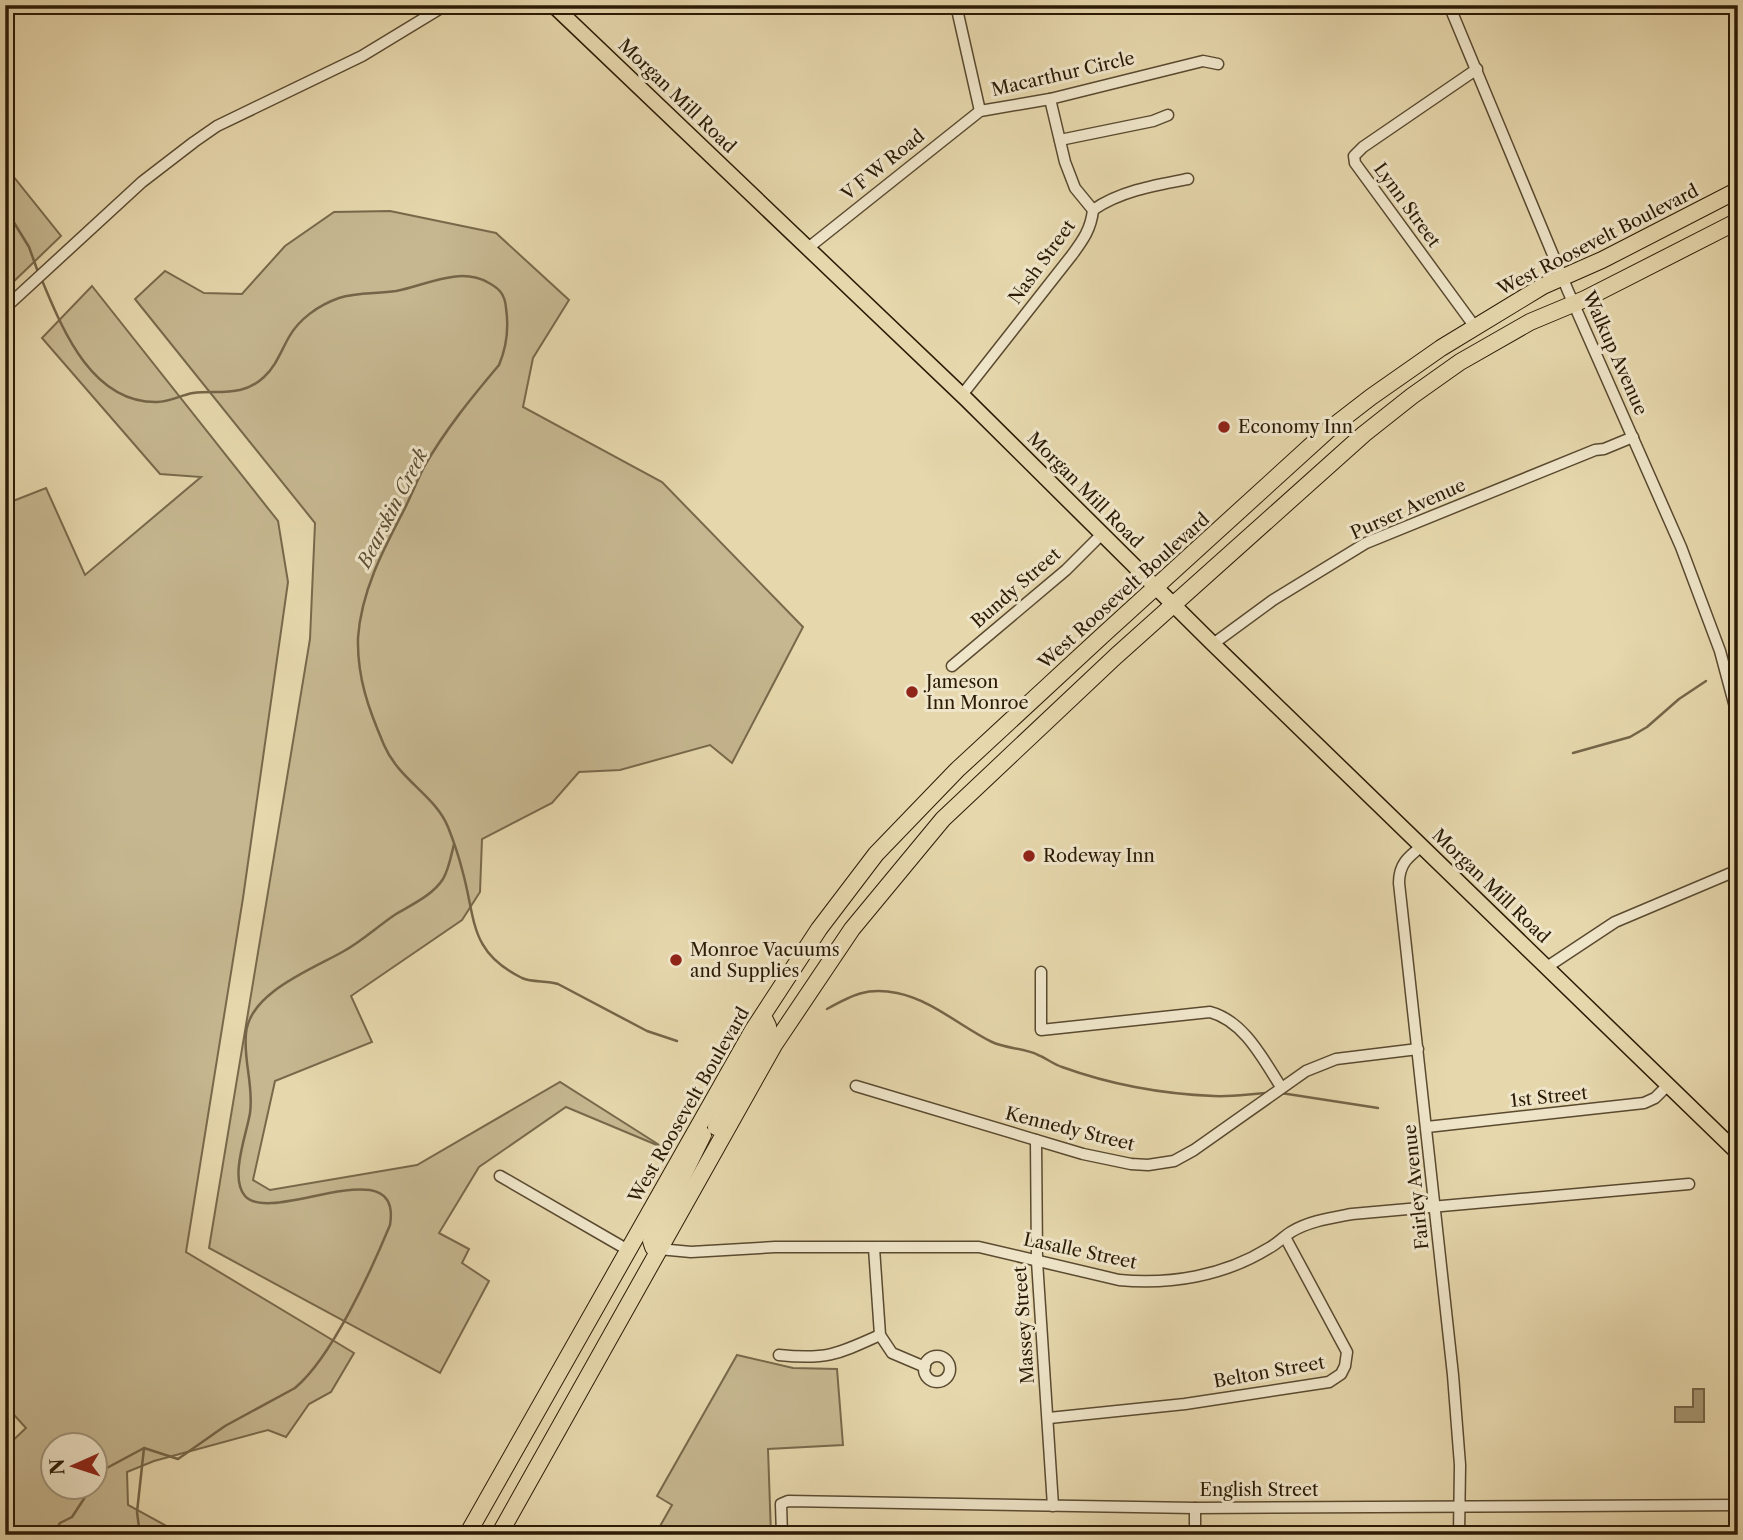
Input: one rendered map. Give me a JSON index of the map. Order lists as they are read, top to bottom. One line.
{"streets":{"highway":["West Roosevelt Boulevard"],"main road":["Morgan Mill Road"],"street":["Macarthur Circle","V F W Road","Lynn Street","Nash Street","Walkup Avenue","Purser Avenue","Bundy Street","1st Street","Kennedy Street","Fairley Avenue","Lasalle Street","Massey Street","Belton Street","English Street"]},"crossings":[["Macarthur Circle","V F W Road"],["Macarthur Circle","Nash Street"],["Morgan Mill Road","V F W Road"],["Morgan Mill Road","West Roosevelt Boulevard"],["Morgan Mill Road","Nash Street"],["Morgan Mill Road","Purser Avenue"],["Morgan Mill Road","Bundy Street"],["Morgan Mill Road","1st Street"],["Morgan Mill Road","Fairley Avenue"],["Lynn Street","West Roosevelt Boulevard"],["Lynn Street","Walkup Avenue"],["West Roosevelt Boulevard","Walkup Avenue"],["Walkup Avenue","Purser Avenue"],["1st Street","Fairley Avenue"],["Kennedy Street","Fairley Avenue"],["Kennedy Street","Massey Street"],["Fairley Avenue","Lasalle Street"],["Fairley Avenue","English Street"],["Lasalle Street","Massey Street"],["Lasalle Street","Belton Street"],["Massey Street","Belton Street"],["Massey Street","English Street"]],"water":["Bearskin Creek"],"places":["Economy Inn","Jameson Inn Monroe","Rodeway Inn","Monroe Vacuums and Supplies"],"north":"left"}
